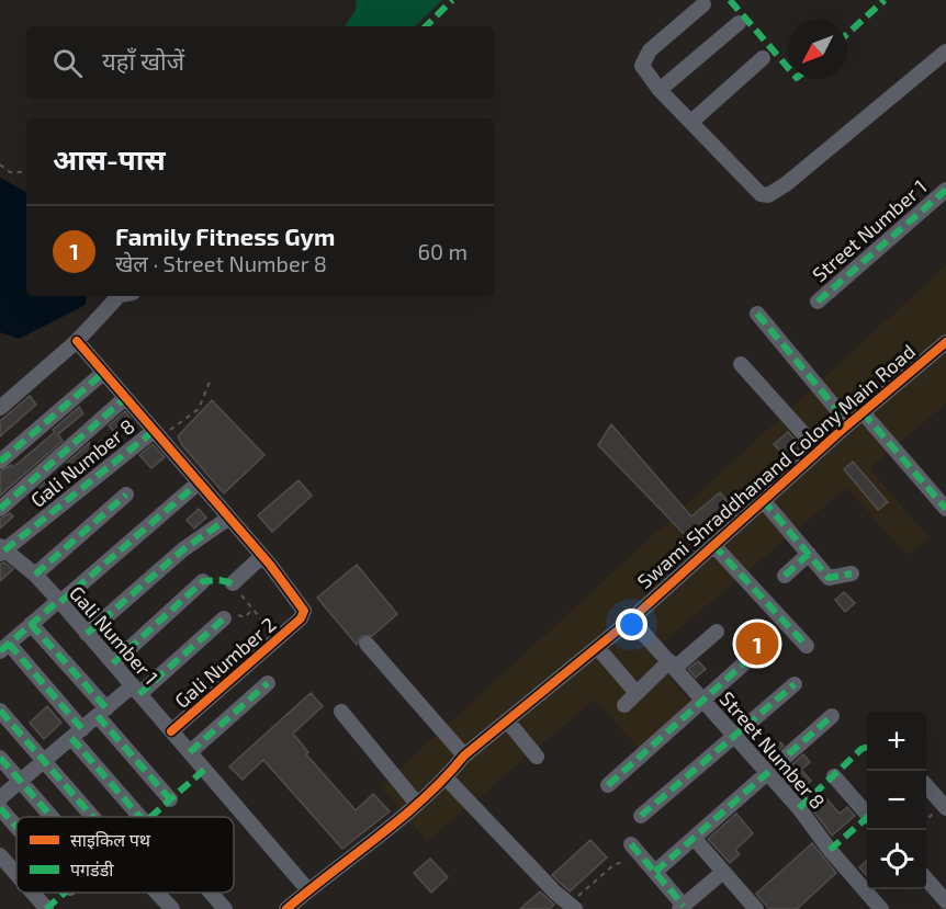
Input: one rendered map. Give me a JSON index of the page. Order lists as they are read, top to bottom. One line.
{"streets":{"street":["Street Number 1","Gali Number 8","Swami Shraddhanand Colony Main Road","Gali Number 1","Gali Number 2","Street Number 8"]},"crossings":[["Gali Number 8","Gali Number 1"],["Swami Shraddhanand Colony Main Road","Gali Number 1"],["Swami Shraddhanand Colony Main Road","Street Number 8"],["Gali Number 1","Gali Number 2"]],"legend":["साइकिल पथ","पगडंडी"],"north":"bottom left","page":{"search":"यहाँ खोजें","heading":"आस-पास","list":[{"mark":"1","name":"Family Fitness Gym","note":"खेल · Street Number 8","value":"60 m"}],"pins":"1","map_buttons":["+","−"]}}
